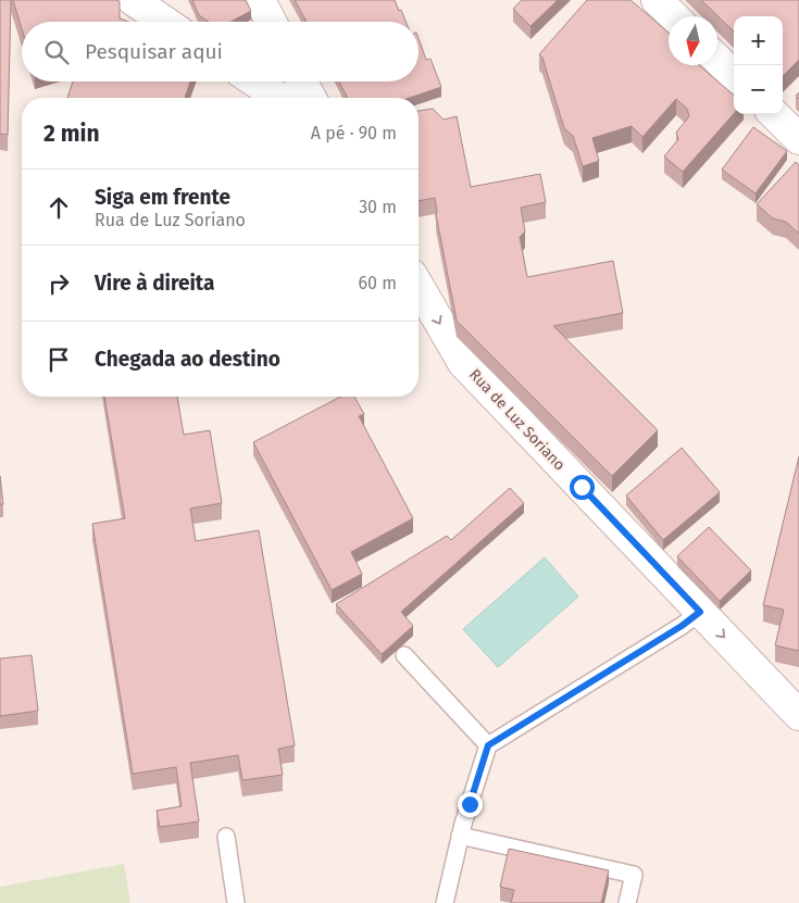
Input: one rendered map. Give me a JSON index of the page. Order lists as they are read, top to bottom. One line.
{"streets":{"street":["Rua de Luz Soriano"]},"one_way":["Rua de Luz Soriano"],"north":"bottom","page":{"map_buttons":["+","−"],"search":"Pesquisar aqui","heading":["2 min","A pé · 90 m"],"list":[["Siga em frente","Rua de Luz Soriano","30 m"],["Vire à direita","60 m"],"Chegada ao destino"]}}
